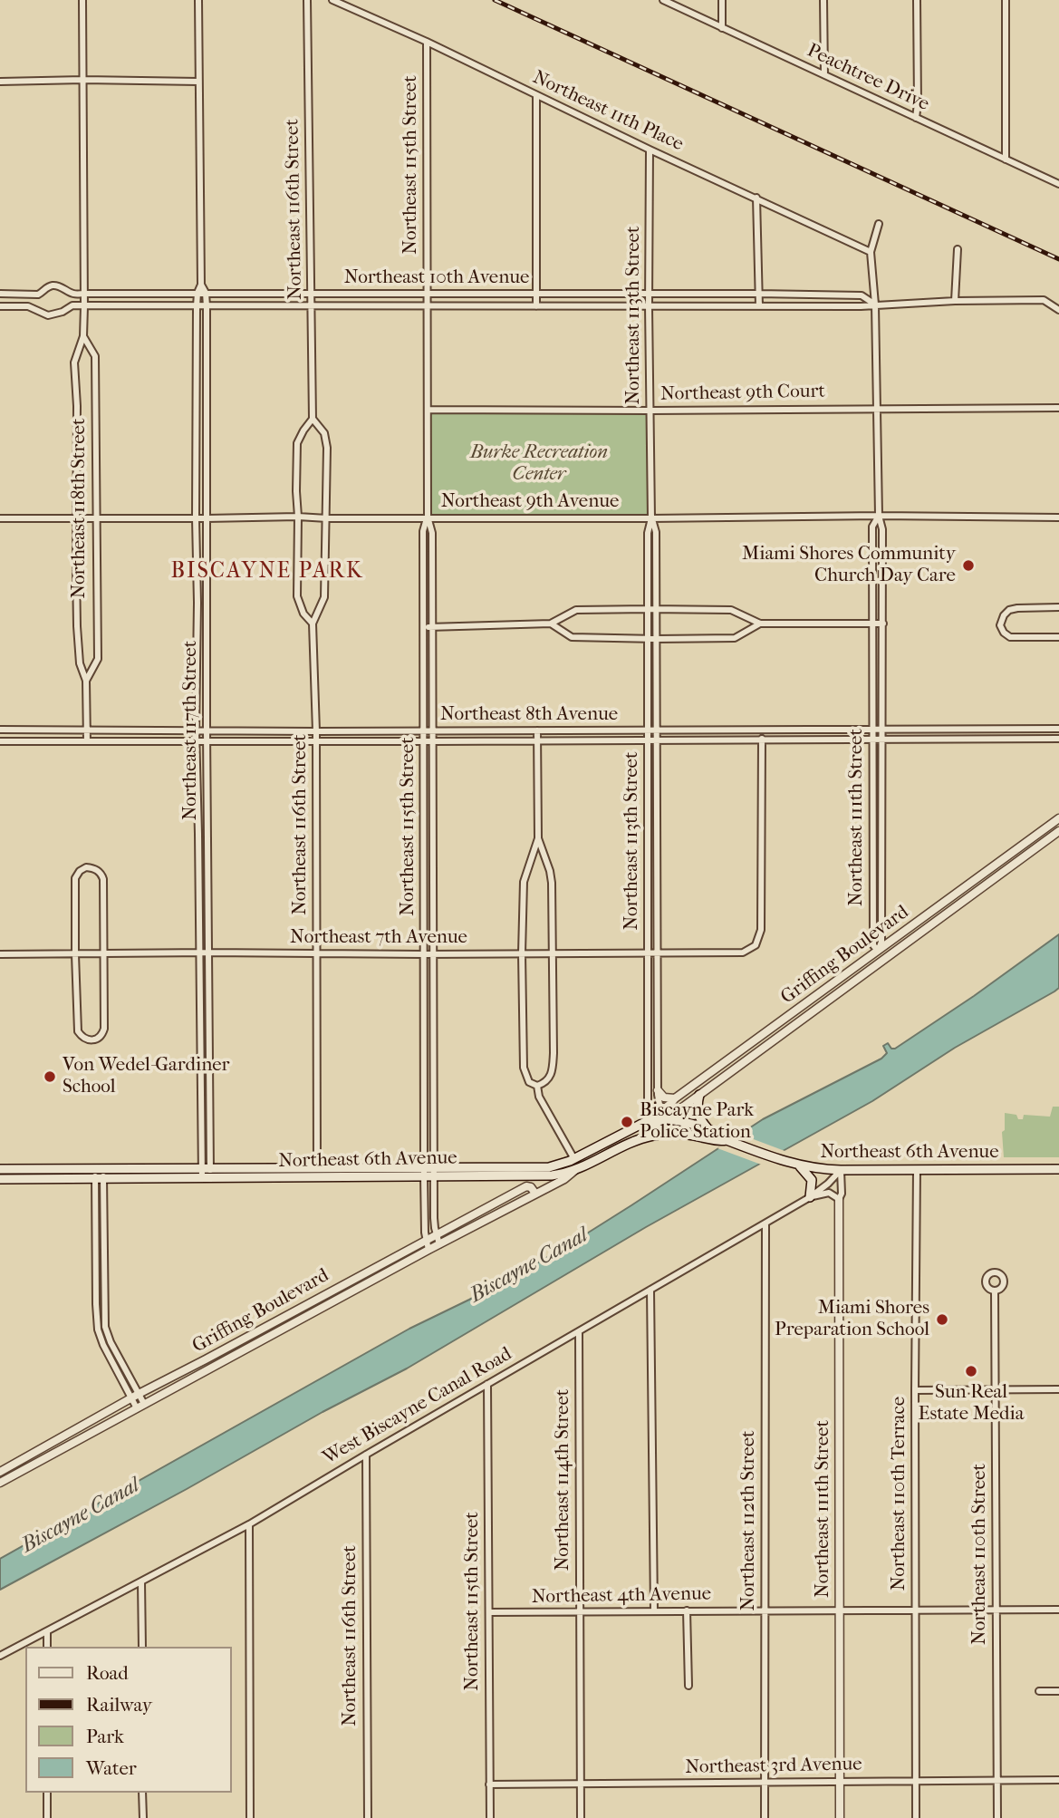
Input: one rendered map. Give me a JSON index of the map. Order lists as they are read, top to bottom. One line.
{"streets":{"main road":["Griffing Boulevard","Northeast 6th Avenue"],"street":["Peachtree Drive","Northeast 11th Place","Northeast 115th Street","Northeast 116th Street","Northeast 10th Avenue","Northeast 113th Street","Northeast 9th Court","Northeast 9th Avenue","Northeast 118th Street","Northeast 8th Avenue","Northeast 117th Street","Northeast 111th Street","Northeast 7th Avenue","West Biscayne Canal Road","Northeast 114th Street","Northeast 110th Terrace","Northeast 112th Street","Northeast 110th Street","Northeast 4th Avenue","Northeast 3rd Avenue"]},"crossings":[["Northeast 11th Place","Northeast 115th Street"],["Northeast 11th Place","Northeast 113th Street"],["Northeast 11th Place","Northeast 111th Street"],["Northeast 115th Street","Northeast 10th Avenue"],["Northeast 115th Street","Northeast 9th Court"],["Northeast 115th Street","Northeast 9th Avenue"],["Northeast 115th Street","Northeast 8th Avenue"],["Northeast 115th Street","Northeast 7th Avenue"],["Northeast 115th Street","Griffing Boulevard"],["Northeast 115th Street","Northeast 6th Avenue"],["Northeast 115th Street","West Biscayne Canal Road"],["Northeast 115th Street","Northeast 4th Avenue"],["Northeast 115th Street","Northeast 3rd Avenue"],["Northeast 116th Street","Northeast 10th Avenue"],["Northeast 116th Street","Northeast 9th Avenue"],["Northeast 116th Street","Northeast 8th Avenue"],["Northeast 116th Street","Northeast 7th Avenue"],["Northeast 116th Street","Northeast 6th Avenue"],["Northeast 116th Street","West Biscayne Canal Road"],["Northeast 10th Avenue","Northeast 113th Street"],["Northeast 10th Avenue","Northeast 118th Street"],["Northeast 10th Avenue","Northeast 117th Street"],["Northeast 10th Avenue","Northeast 111th Street"],["Northeast 113th Street","Northeast 9th Court"],["Northeast 113th Street","Northeast 9th Avenue"],["Northeast 113th Street","Northeast 8th Avenue"],["Northeast 113th Street","Northeast 7th Avenue"],["Northeast 113th Street","Griffing Boulevard"],["Northeast 113th Street","Northeast 6th Avenue"],["Northeast 9th Court","Northeast 111th Street"],["Northeast 9th Avenue","Northeast 118th Street"],["Northeast 9th Avenue","Northeast 117th Street"],["Northeast 9th Avenue","Northeast 111th Street"],["Northeast 118th Street","Northeast 8th Avenue"],["Northeast 8th Avenue","Northeast 117th Street"],["Northeast 8th Avenue","Northeast 111th Street"],["Northeast 8th Avenue","Northeast 7th Avenue"],["Northeast 117th Street","Northeast 7th Avenue"],["Northeast 117th Street","Northeast 6th Avenue"],["Northeast 111th Street","Griffing Boulevard"],["Northeast 111th Street","Northeast 4th Avenue"],["Northeast 111th Street","Northeast 3rd Avenue"],["Griffing Boulevard","Northeast 6th Avenue"],["Northeast 6th Avenue","West Biscayne Canal Road"],["Northeast 6th Avenue","Northeast 110th Terrace"],["West Biscayne Canal Road","Northeast 114th Street"],["West Biscayne Canal Road","Northeast 112th Street"],["Northeast 114th Street","Northeast 4th Avenue"],["Northeast 114th Street","Northeast 3rd Avenue"],["Northeast 110th Terrace","Northeast 4th Avenue"],["Northeast 110th Terrace","Northeast 3rd Avenue"],["Northeast 112th Street","Northeast 4th Avenue"],["Northeast 112th Street","Northeast 3rd Avenue"],["Northeast 110th Street","Northeast 4th Avenue"],["Northeast 110th Street","Northeast 3rd Avenue"]],"districts":["BISCAYNE PARK"],"water":["Biscayne Canal"],"parks":["Burke Recreation Center"],"places":["Miami Shores Community Church Day Care","Von Wedel-Gardiner School","Biscayne Park Police Station","Miami Shores Preparation School","Sun Real Estate Media"],"legend":["Road","Railway","Park","Water"]}
